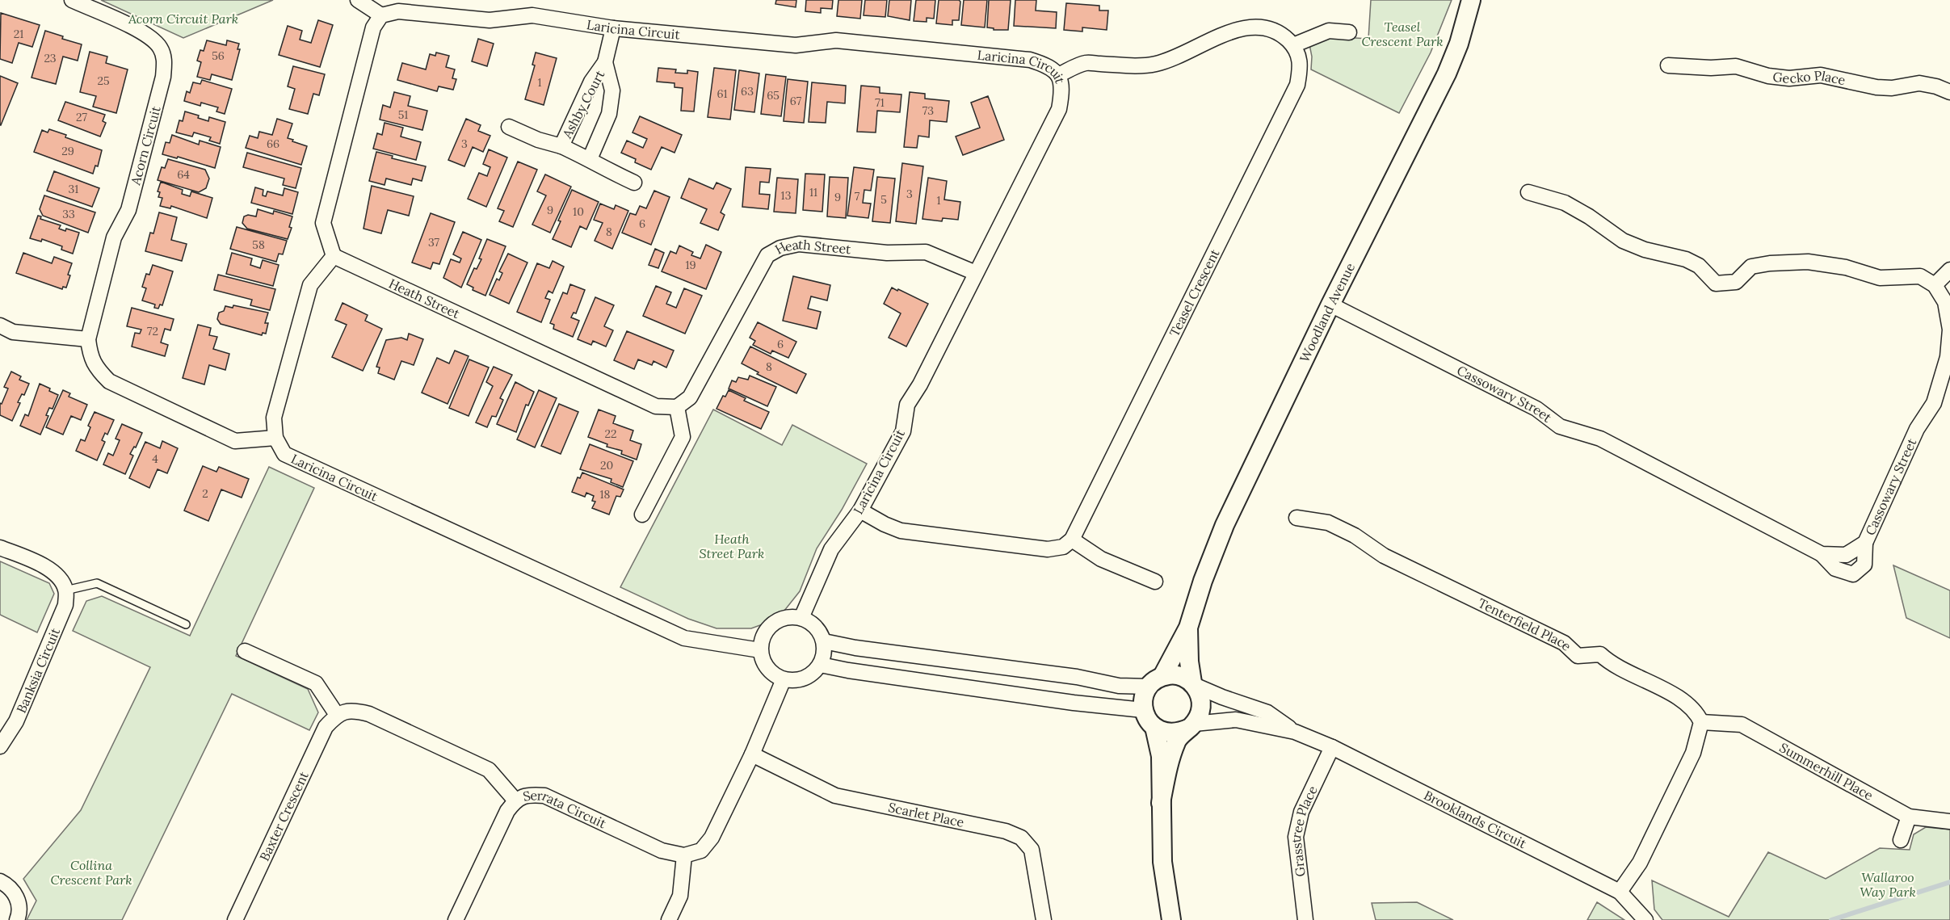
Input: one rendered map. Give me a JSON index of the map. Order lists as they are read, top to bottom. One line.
{"streets":{"street":["Laricina Circuit","Gecko Place","Ashby Court","Acorn Circuit","Heath Street","Teasel Crescent","Woodland Avenue","Cassowary Street","Tenterfield Place","Banksia Circuit","Summerhill Place","Serrata Circuit","Scarlet Place","Baxter Crescent","Brooklands Circuit","Grasstree Place"]},"crossings":[["Laricina Circuit","Ashby Court"],["Laricina Circuit","Acorn Circuit"],["Laricina Circuit","Heath Street"],["Woodland Avenue","Cassowary Street"],["Woodland Avenue","Brooklands Circuit"],["Tenterfield Place","Summerhill Place"],["Brooklands Circuit","Grasstree Place"]],"parks":["Acorn Circuit Park","Teasel Crescent Park","Heath Street Park","Collina Crescent Park","Wallaroo Way Park"],"house_numbers":["21","56","23","25","1","63","61","65","67","71","73","51","27","66","3","29","64","31","11","3","13","7","9","5","1","9","10","33","6","8","37","58","19","72","6","8","22","4","20","2","18"]}
